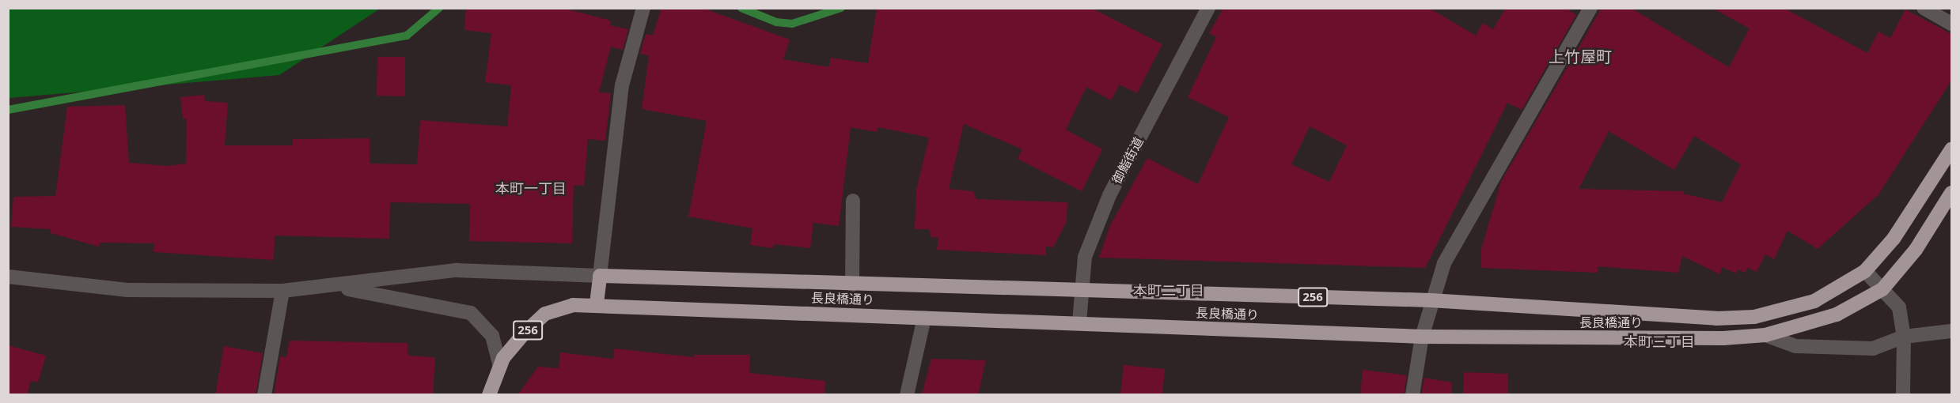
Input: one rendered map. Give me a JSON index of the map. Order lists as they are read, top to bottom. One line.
{"streets":{"highway":["256","長良橋通り"],"street":["御鮨街道"]},"crossings":[["御鮨街道","長良橋通り"]],"districts":["上竹屋町","本町一丁目","本町二丁目","本町三丁目"]}
